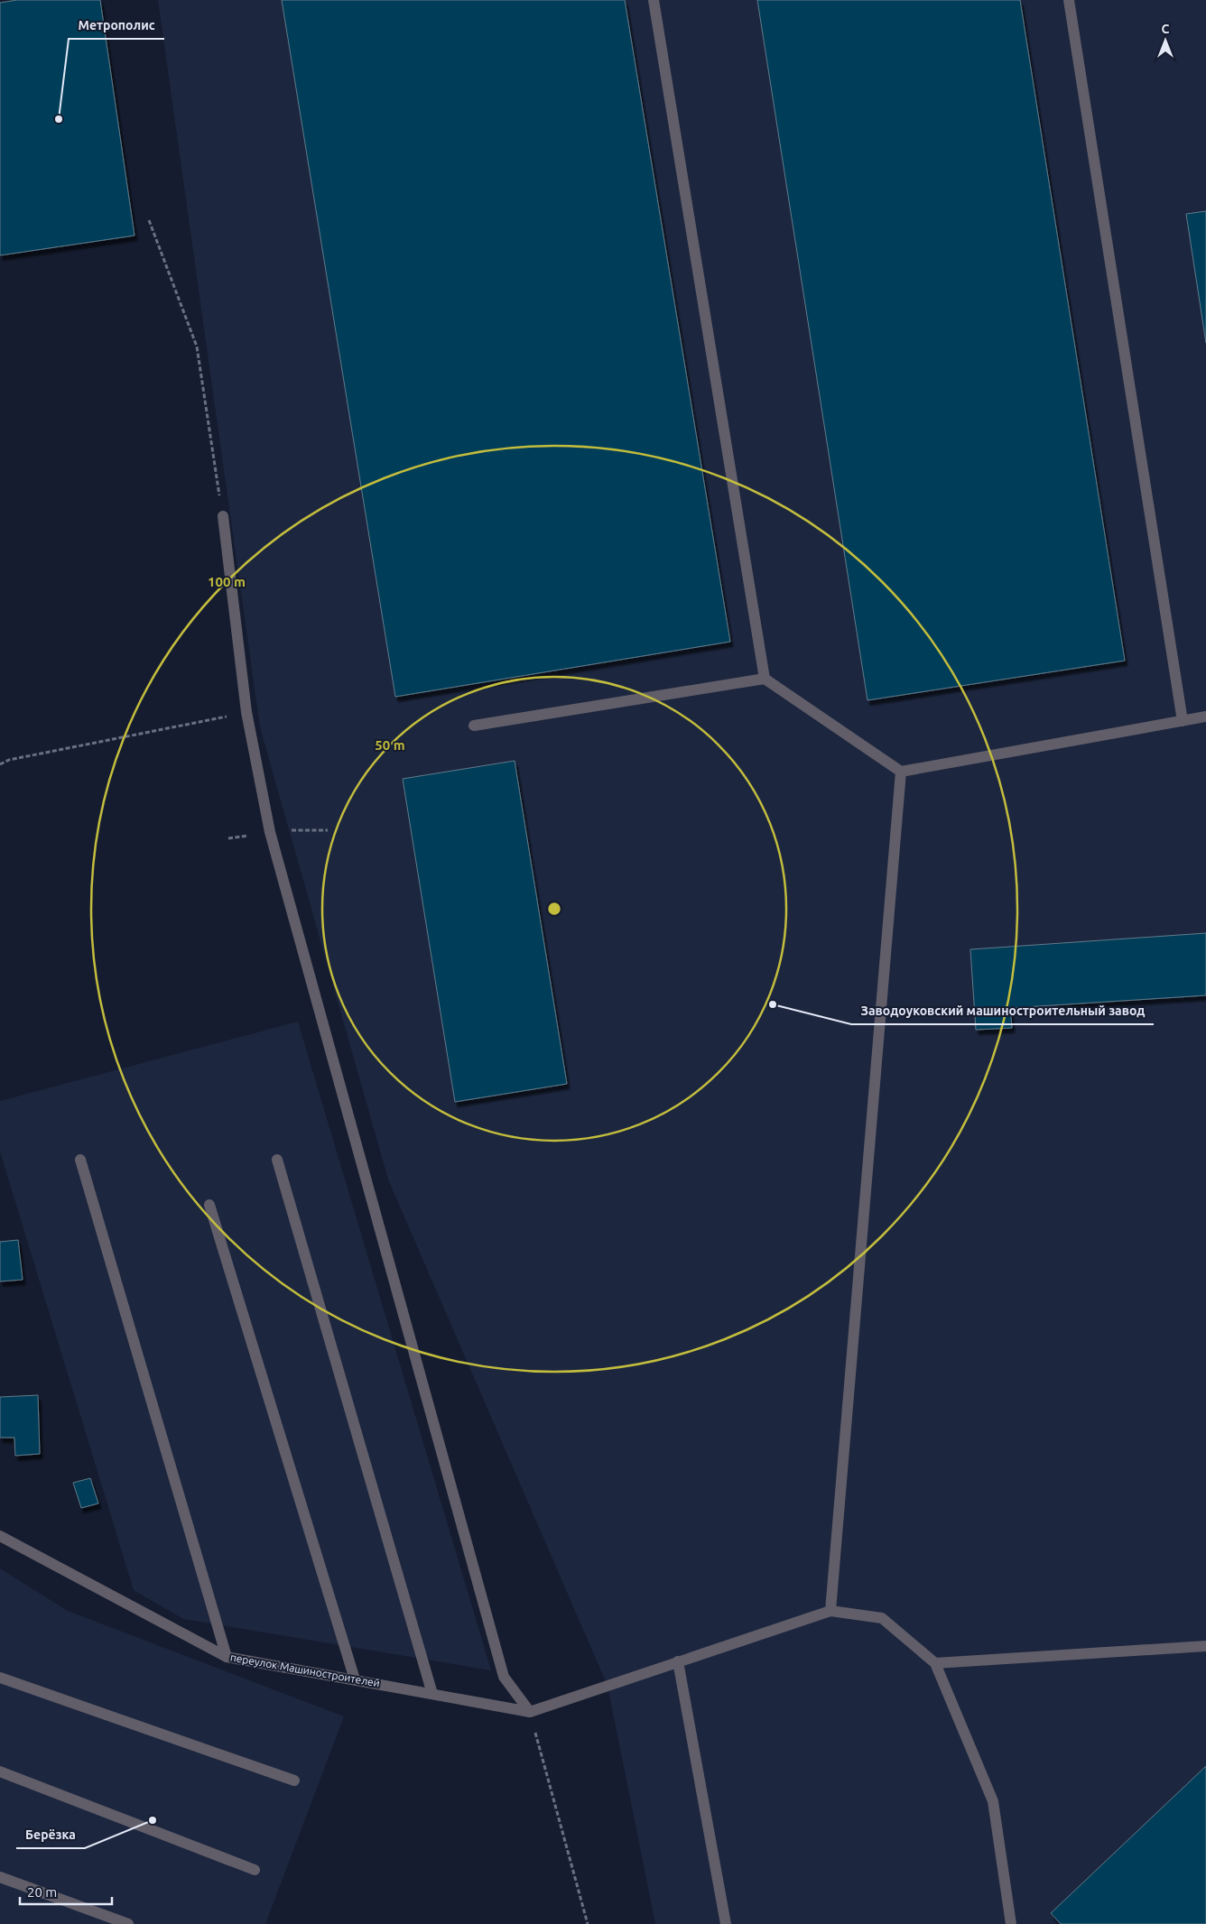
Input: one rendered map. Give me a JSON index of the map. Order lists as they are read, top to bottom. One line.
{"streets":{"street":["переулок Машиностроителей"]},"places":["Метрополис","Заводоуковский машиностроительный завод","Берёзка"],"scale_bar":"20 m","north":"top","rings":["100 m","50 m"]}
